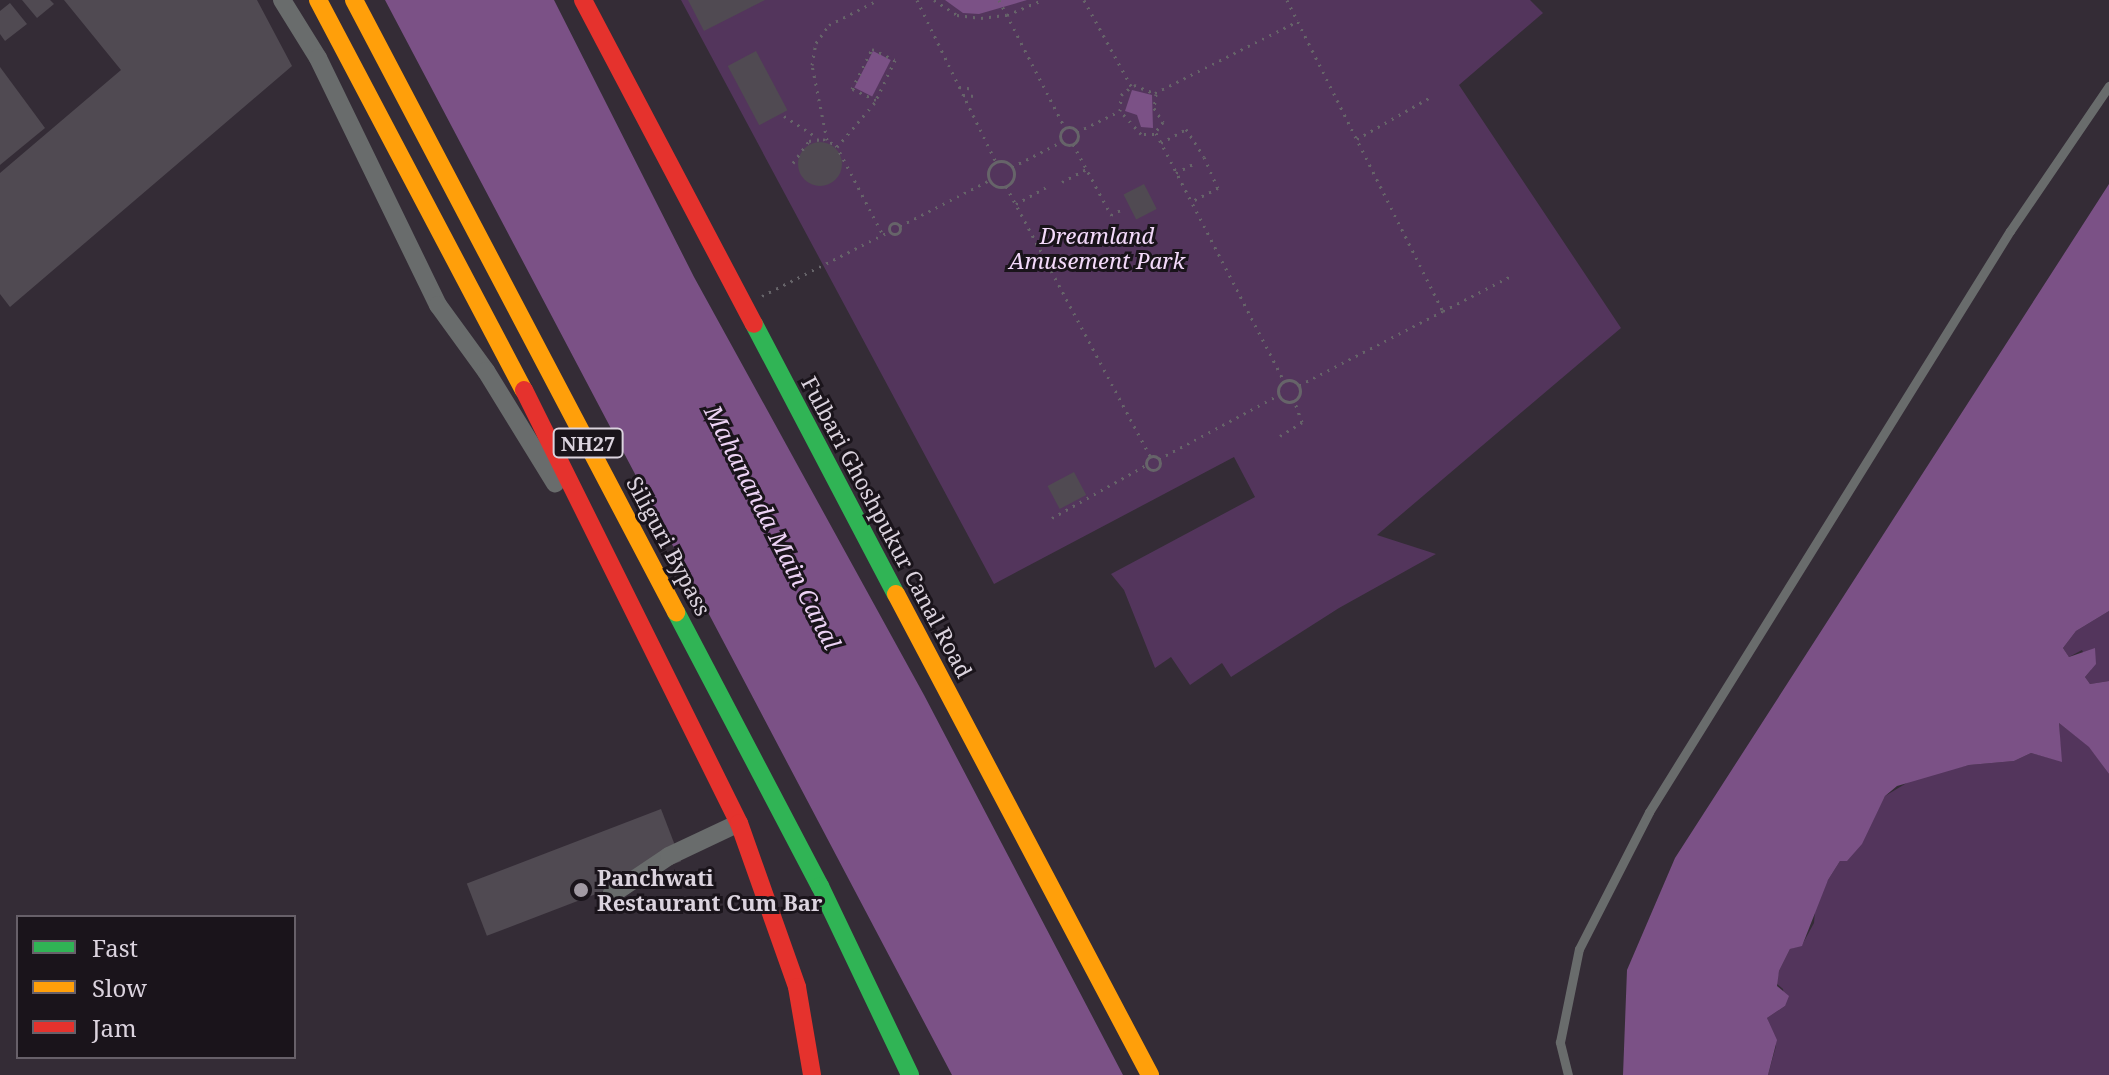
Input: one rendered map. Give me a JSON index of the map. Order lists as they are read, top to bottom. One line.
{"streets":{"main road":["NH27","Fulbari Ghoshpukur Canal Road","Siliguri Bypass"]},"water":["Mahananda Main Canal"],"parks":["Dreamland Amusement Park"],"places":["Panchwati Restaurant Cum Bar"],"legend":["Fast","Slow","Jam"]}
